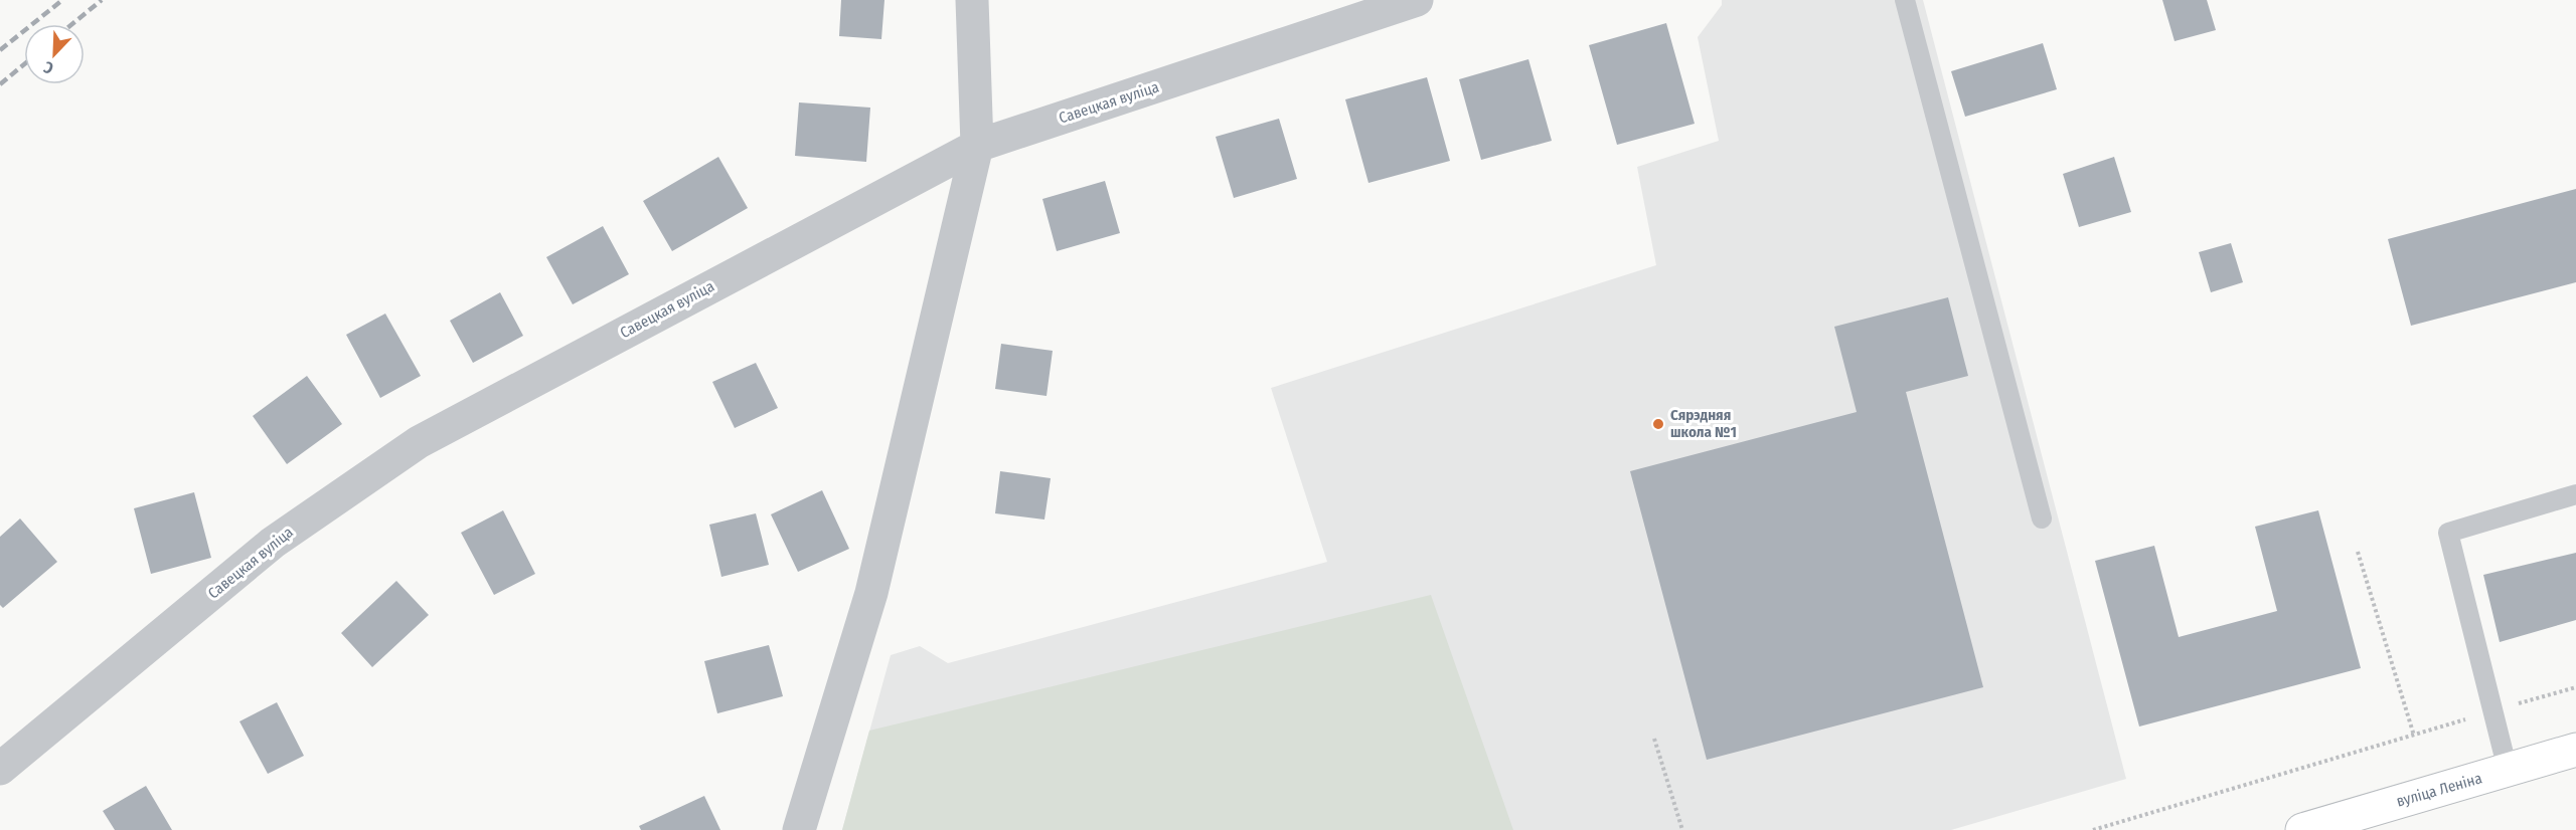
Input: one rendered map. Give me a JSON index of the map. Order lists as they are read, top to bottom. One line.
{"streets":{"main road":["вуліца Леніна"],"street":["Савецкая вуліца"]},"places":["Сярэдняя школа №1"],"north":"bottom left"}
